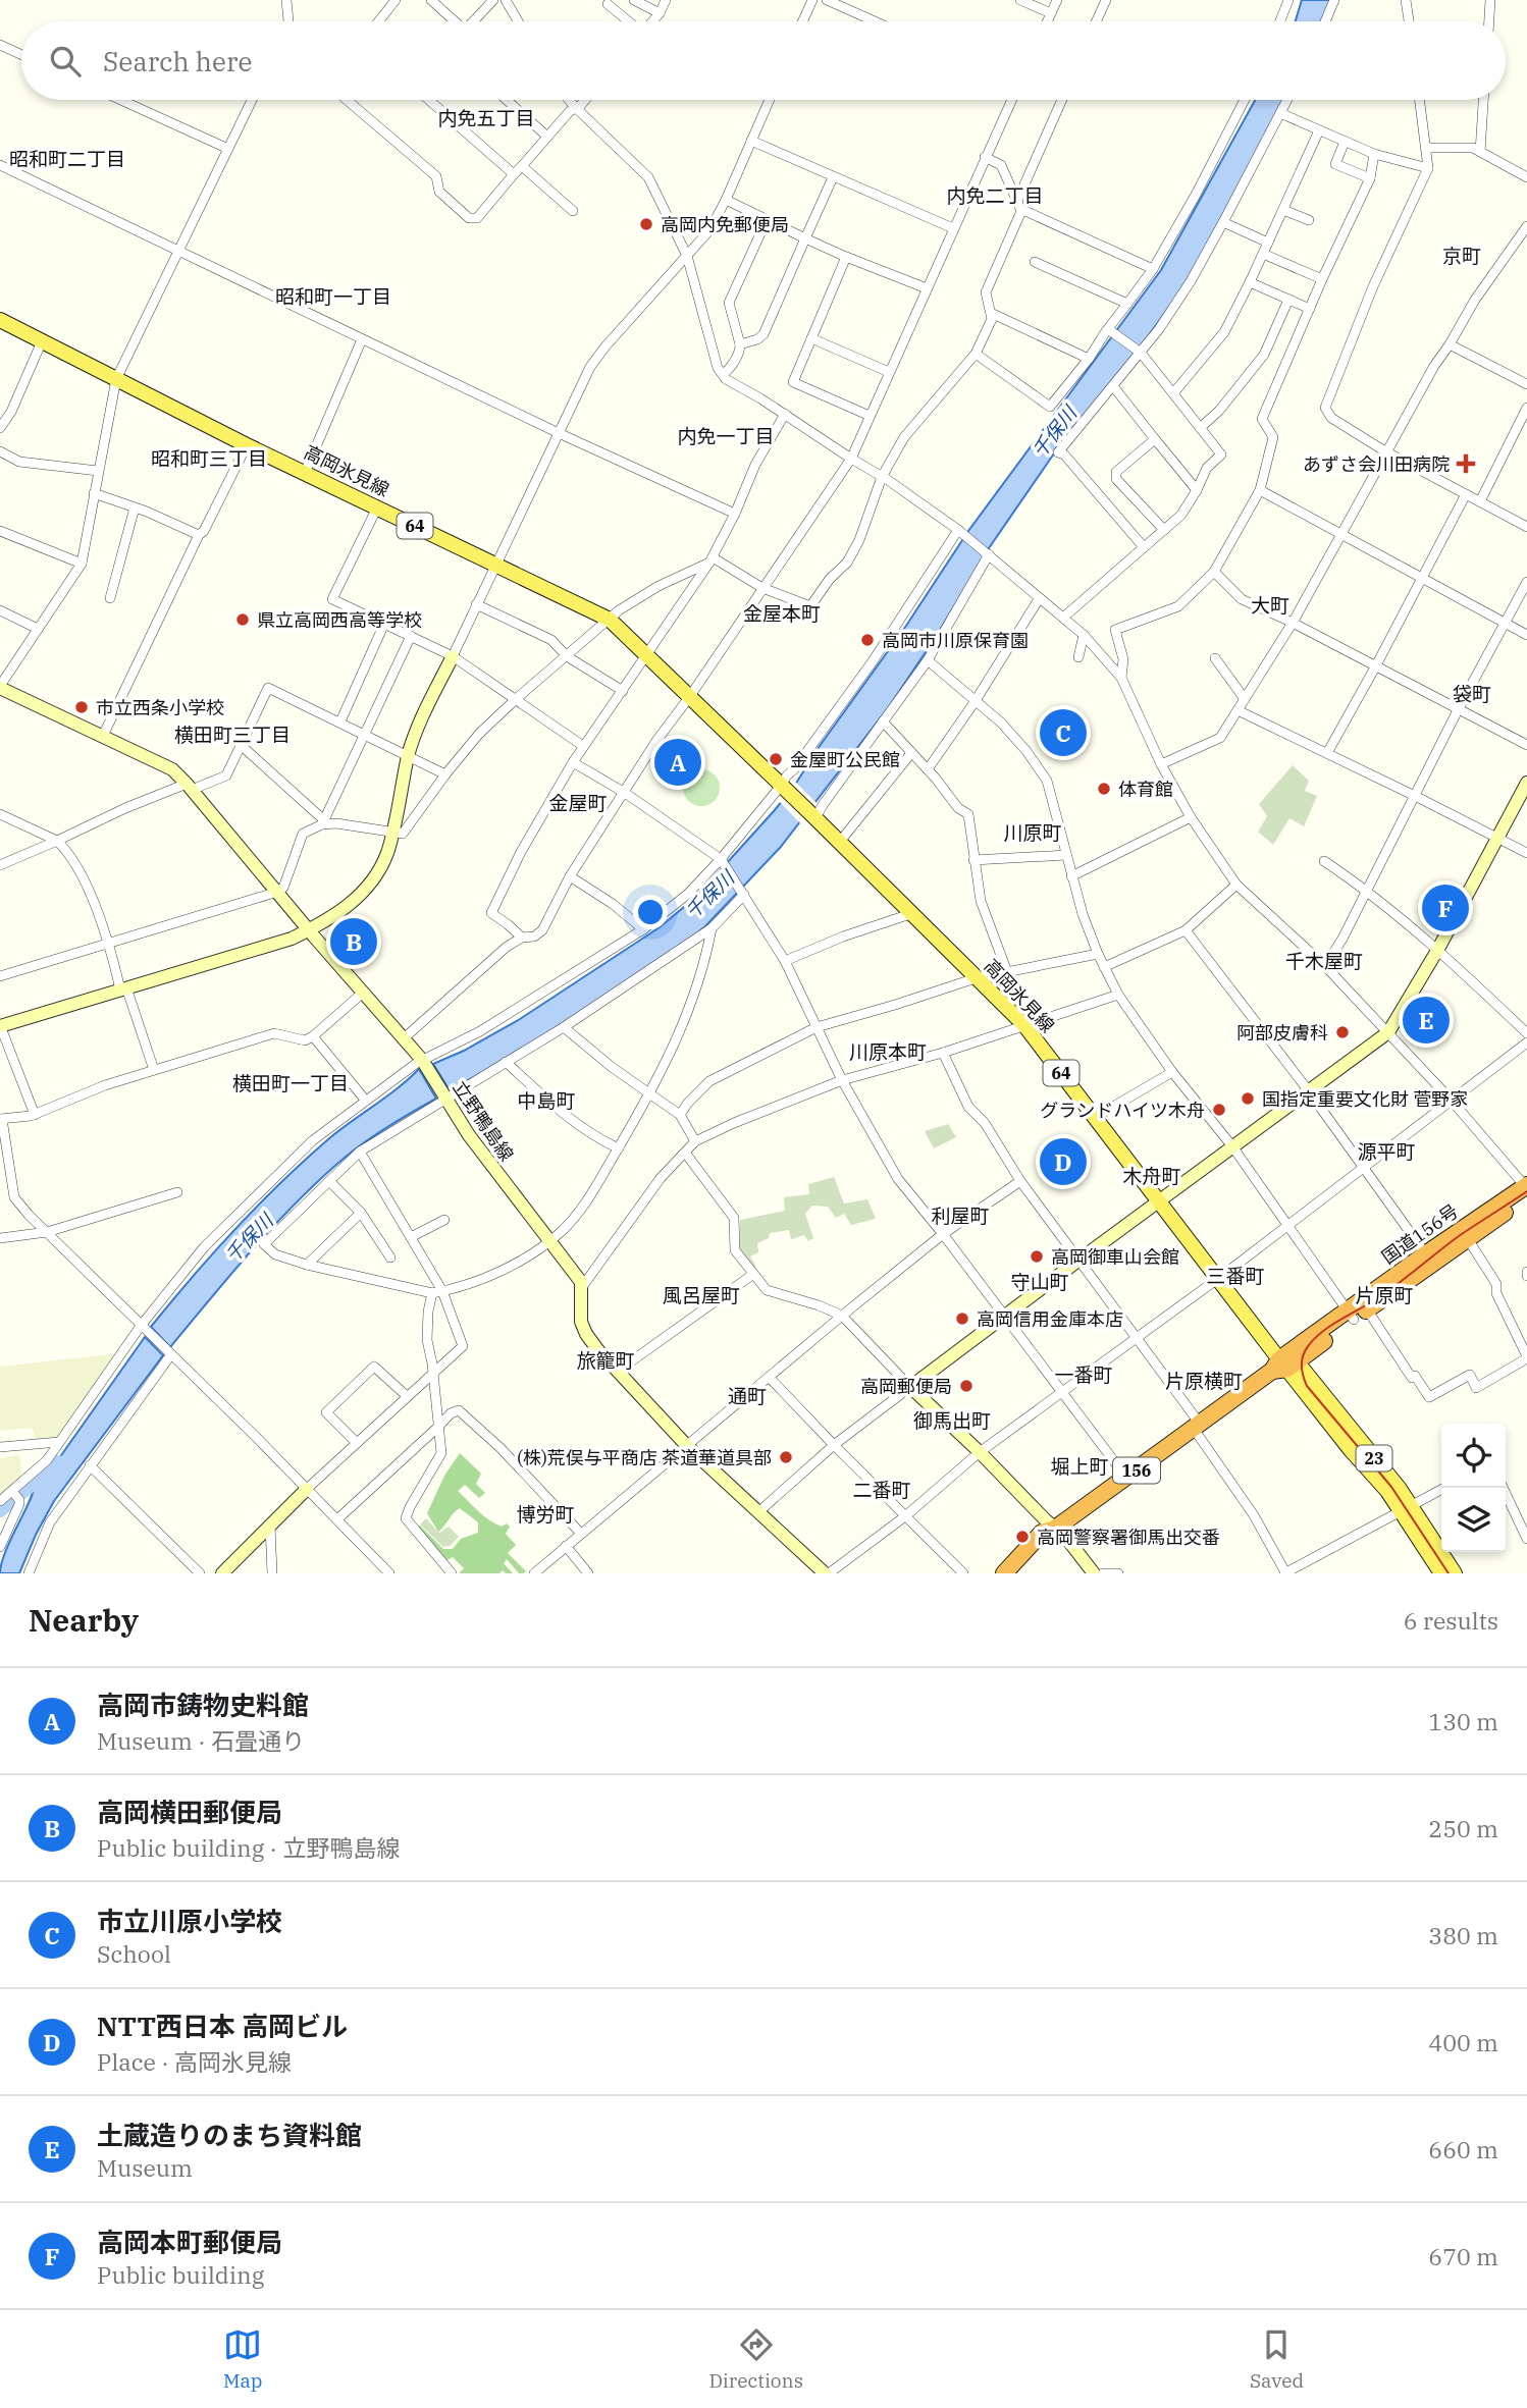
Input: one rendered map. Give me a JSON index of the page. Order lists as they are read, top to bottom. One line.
{"streets":{"highway":["国道156号","156"],"main road":["高岡氷見線","64","23"],"street":["立野鴨島線"]},"crossings":[["高岡氷見線","64"],["高岡氷見線","国道156号"],["高岡氷見線","23"],["国道156号","23"]],"districts":["内免五丁目","昭和町二丁目","内免二丁目","京町","昭和町一丁目","内免一丁目","昭和町三丁目","大町","金屋本町","袋町","横田町三丁目","金屋町","川原町","千木屋町","川原本町","横田町一丁目","中島町","源平町","木舟町","利屋町","三番町","守山町","風呂屋町","片原町","旅籠町","一番町","片原横町","通町","御馬出町","堀上町","二番町","博労町"],"water":["千保川"],"places":{"other":["高岡内免郵便局","県立高岡西高等学校","高岡市川原保育園","市立西条小学校","金屋町公民館","体育館","阿部皮膚科","国指定重要文化財 菅野家","グランドハイツ木舟","高岡御車山会館","高岡信用金庫本店","高岡郵便局","(株)荒俣与平商店 茶道華道具部","高岡警察署御馬出交番"],"health":["あずさ会川田病院"]},"page":{"search":"Search here","pins":["C","A","F","B","E","D"],"heading":["Nearby","6 results"],"list":[{"mark":"A","name":"高岡市鋳物史料館","note":"Museum · 石畳通り","value":"130 m"},{"mark":"B","name":"高岡横田郵便局","note":"Public building · 立野鴨島線","value":"250 m"},{"mark":"C","name":"市立川原小学校","note":"School","value":"380 m"},{"mark":"D","name":"NTT西日本 高岡ビル","note":"Place · 高岡氷見線","value":"400 m"},{"mark":"E","name":"土蔵造りのまち資料館","note":"Museum","value":"660 m"},{"mark":"F","name":"高岡本町郵便局","note":"Public building","value":"670 m"}],"nav":["Map","Directions","Saved"]}}
